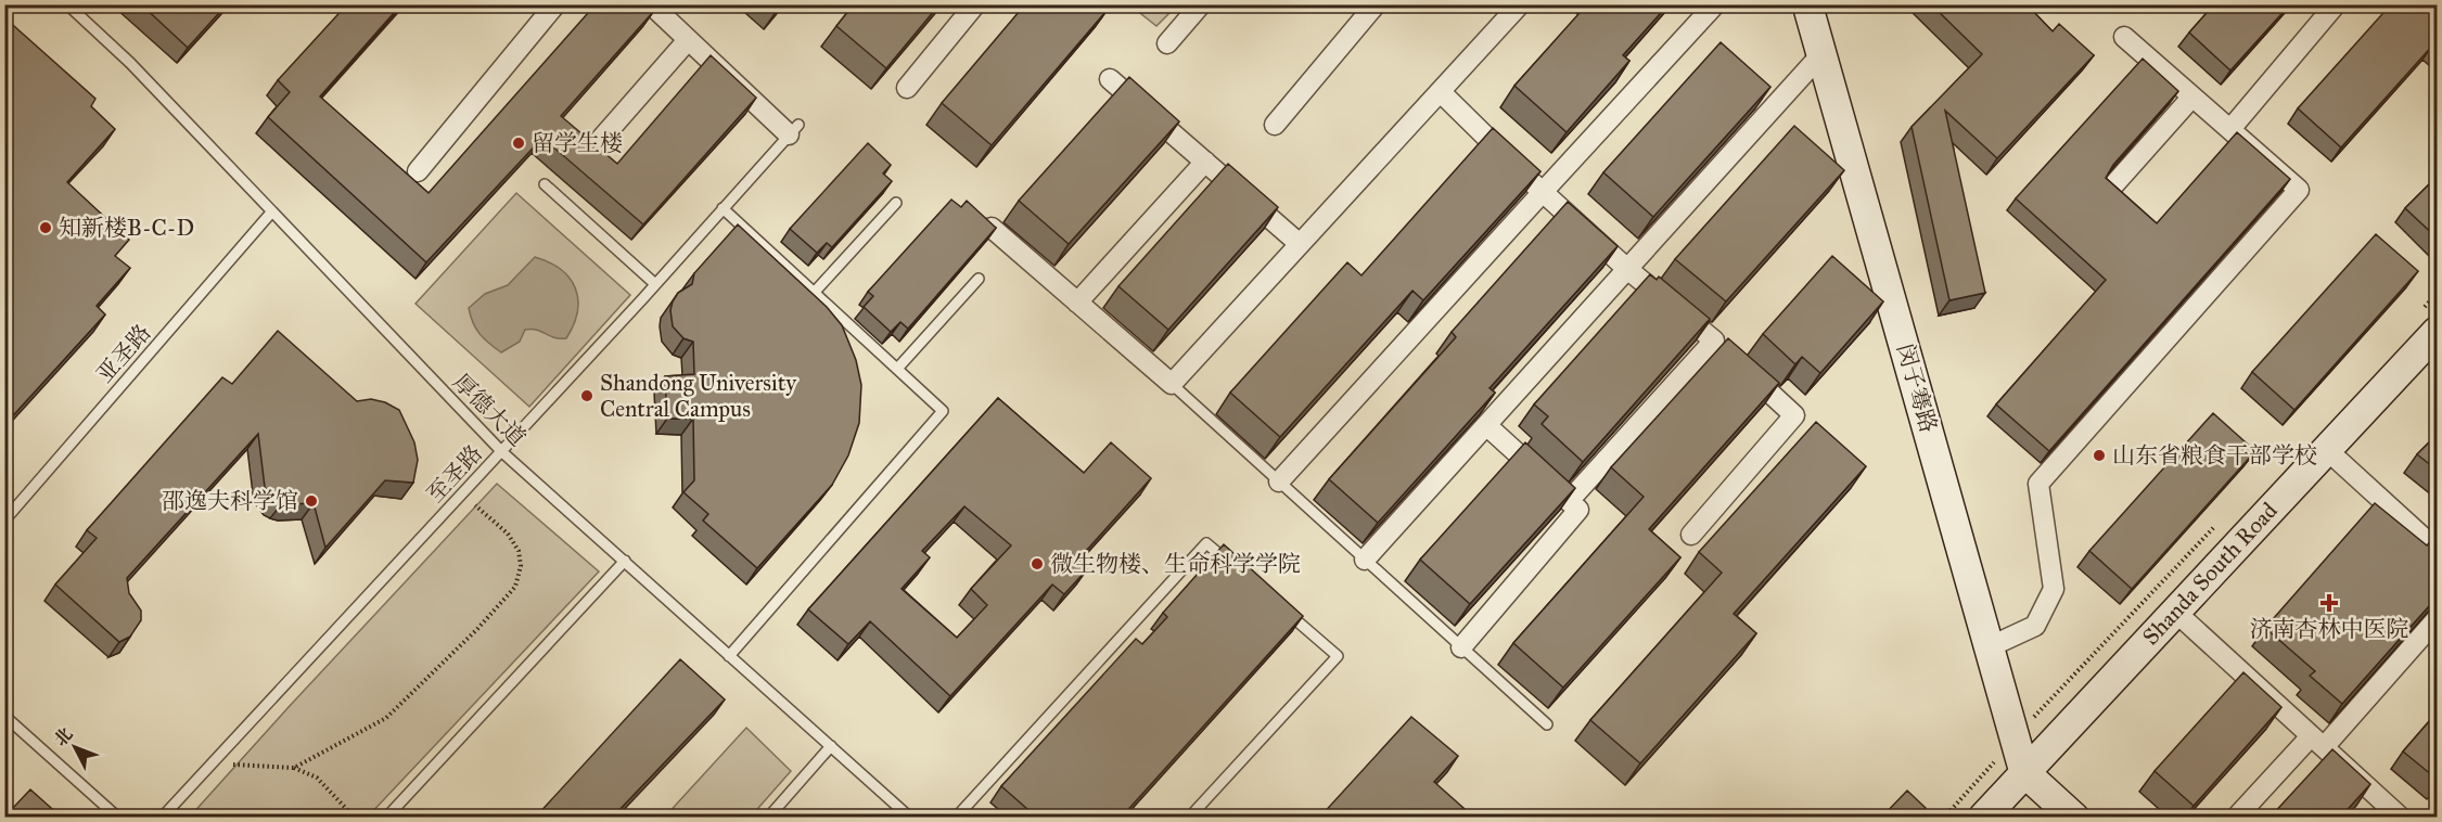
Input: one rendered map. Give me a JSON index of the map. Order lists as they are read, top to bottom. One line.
{"streets":{"street":["闵子骞路","Shanda South Road"],"lane":["亚圣路","厚德大道","至圣路"]},"crossings":[["亚圣路","厚德大道"],["闵子骞路","Shanda South Road"],["厚德大道","至圣路"]],"places":{"other":["留学生楼","知新楼B-C-D","Shandong University Central Campus","山东省粮食干部学校","邵逸夫科学馆","微生物楼、生命科学学院"],"health":["济南杏林中医院"]},"north":"top left"}
